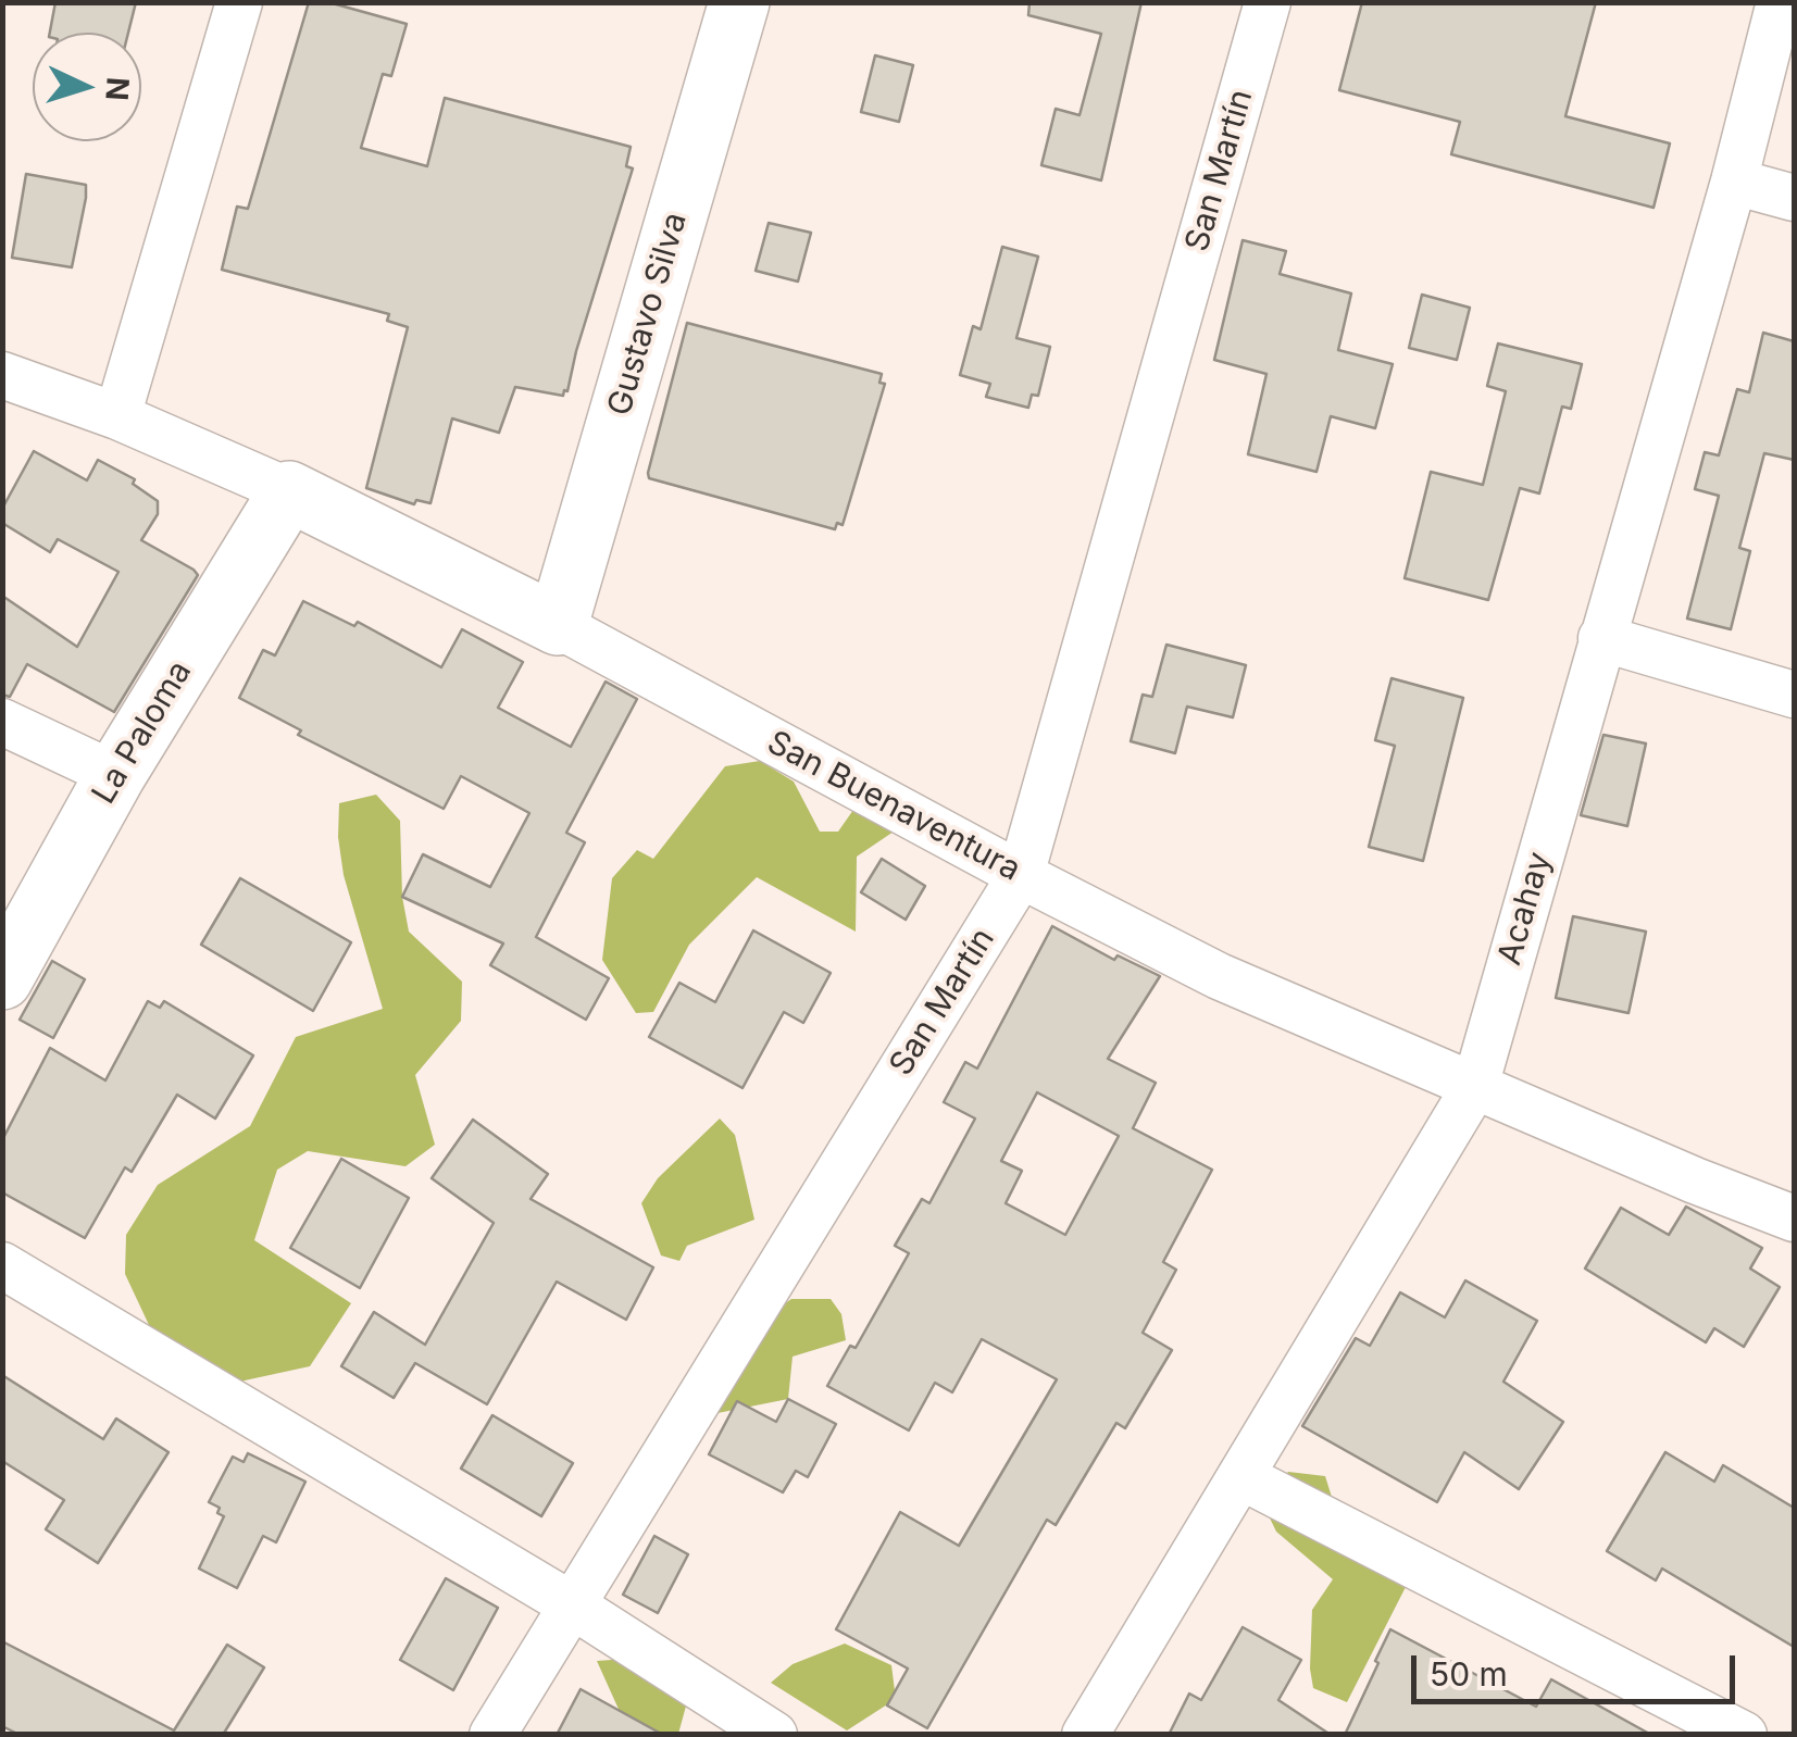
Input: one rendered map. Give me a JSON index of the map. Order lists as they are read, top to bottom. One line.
{"streets":{"street":["San Martín","Gustavo Silva","La Paloma","San Buenaventura","Acahay"]},"crossings":[["San Martín","San Buenaventura"],["Gustavo Silva","San Buenaventura"],["La Paloma","San Buenaventura"],["San Buenaventura","Acahay"]],"scale_bar":"50 m","north":"right"}
